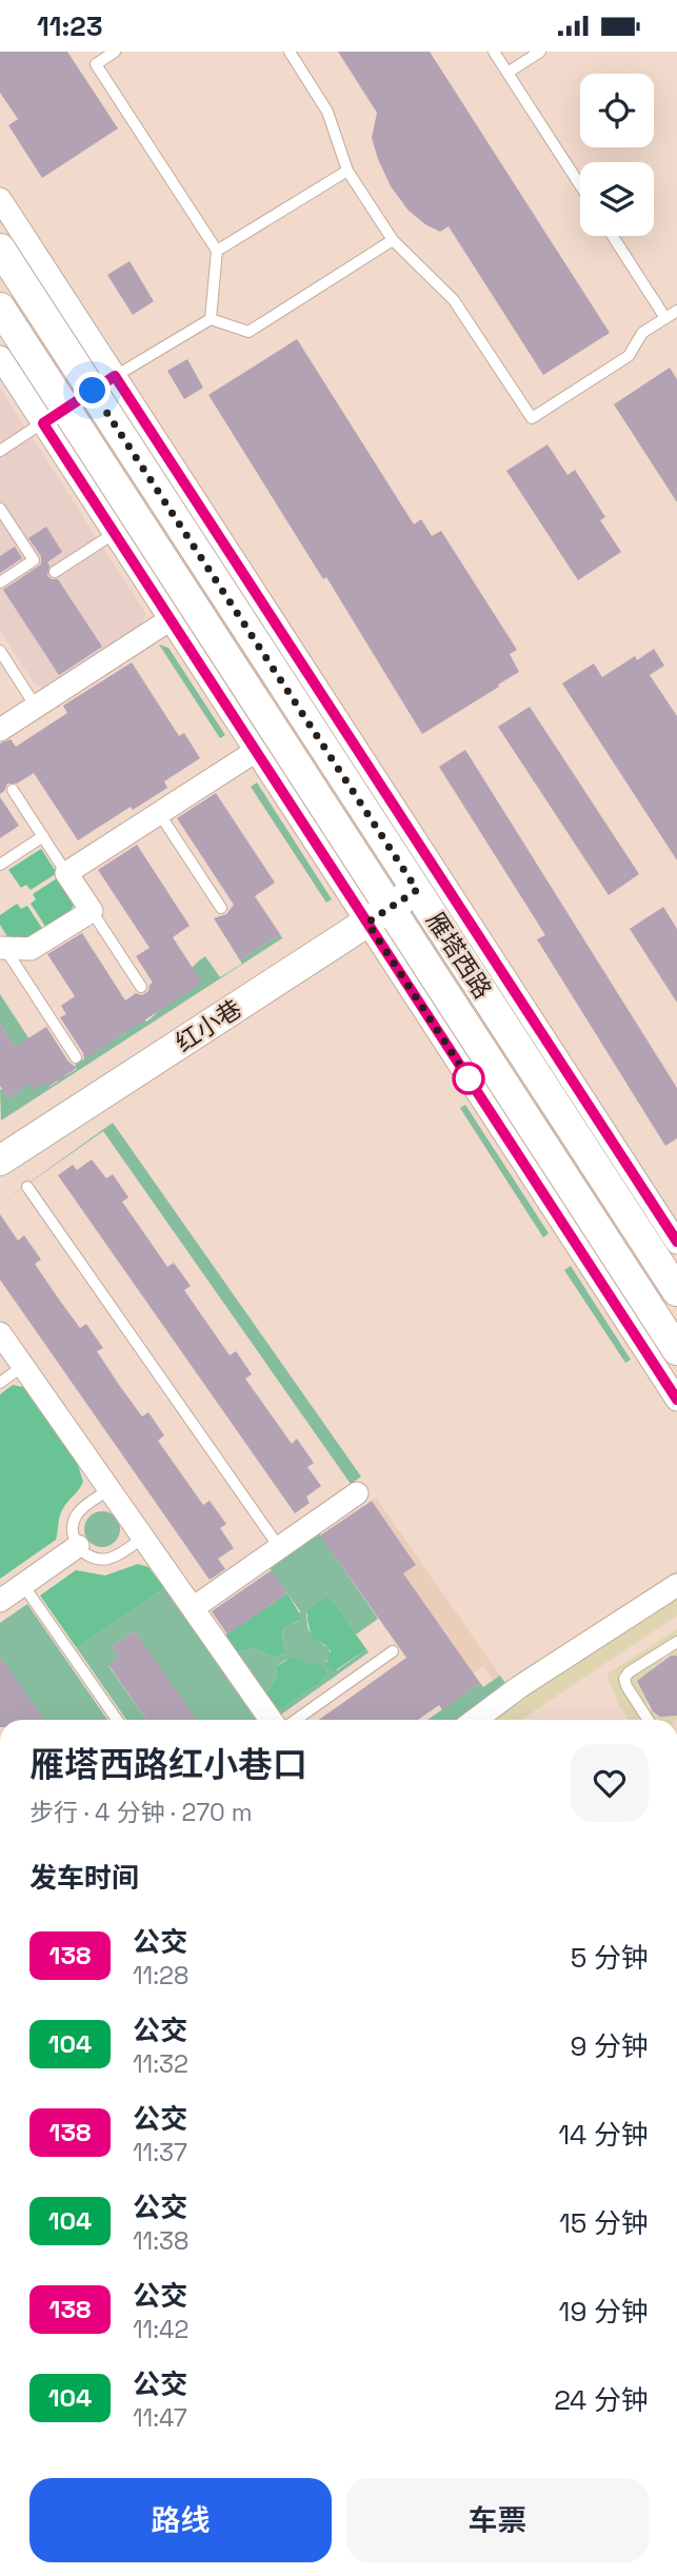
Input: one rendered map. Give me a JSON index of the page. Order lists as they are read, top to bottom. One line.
{"streets":{"main road":["雁塔西路","红小巷"]},"crossings":[["雁塔西路","红小巷"]],"lines":["bus line 138"],"page":{"status":"11:23","heading":[["雁塔西路红小巷口","步行 · 4 分钟 · 270 m"],"发车时间"],"list":[{"mark":"138","name":"公交","note":"11:28","value":"5 分钟"},{"mark":"104","name":"公交","note":"11:32","value":"9 分钟"},{"mark":"138","name":"公交","note":"11:37","value":"14 分钟"},{"mark":"104","name":"公交","note":"11:38","value":"15 分钟"},{"mark":"138","name":"公交","note":"11:42","value":"19 分钟"},{"mark":"104","name":"公交","note":"11:47","value":"24 分钟"}],"buttons":["路线","车票"]}}
